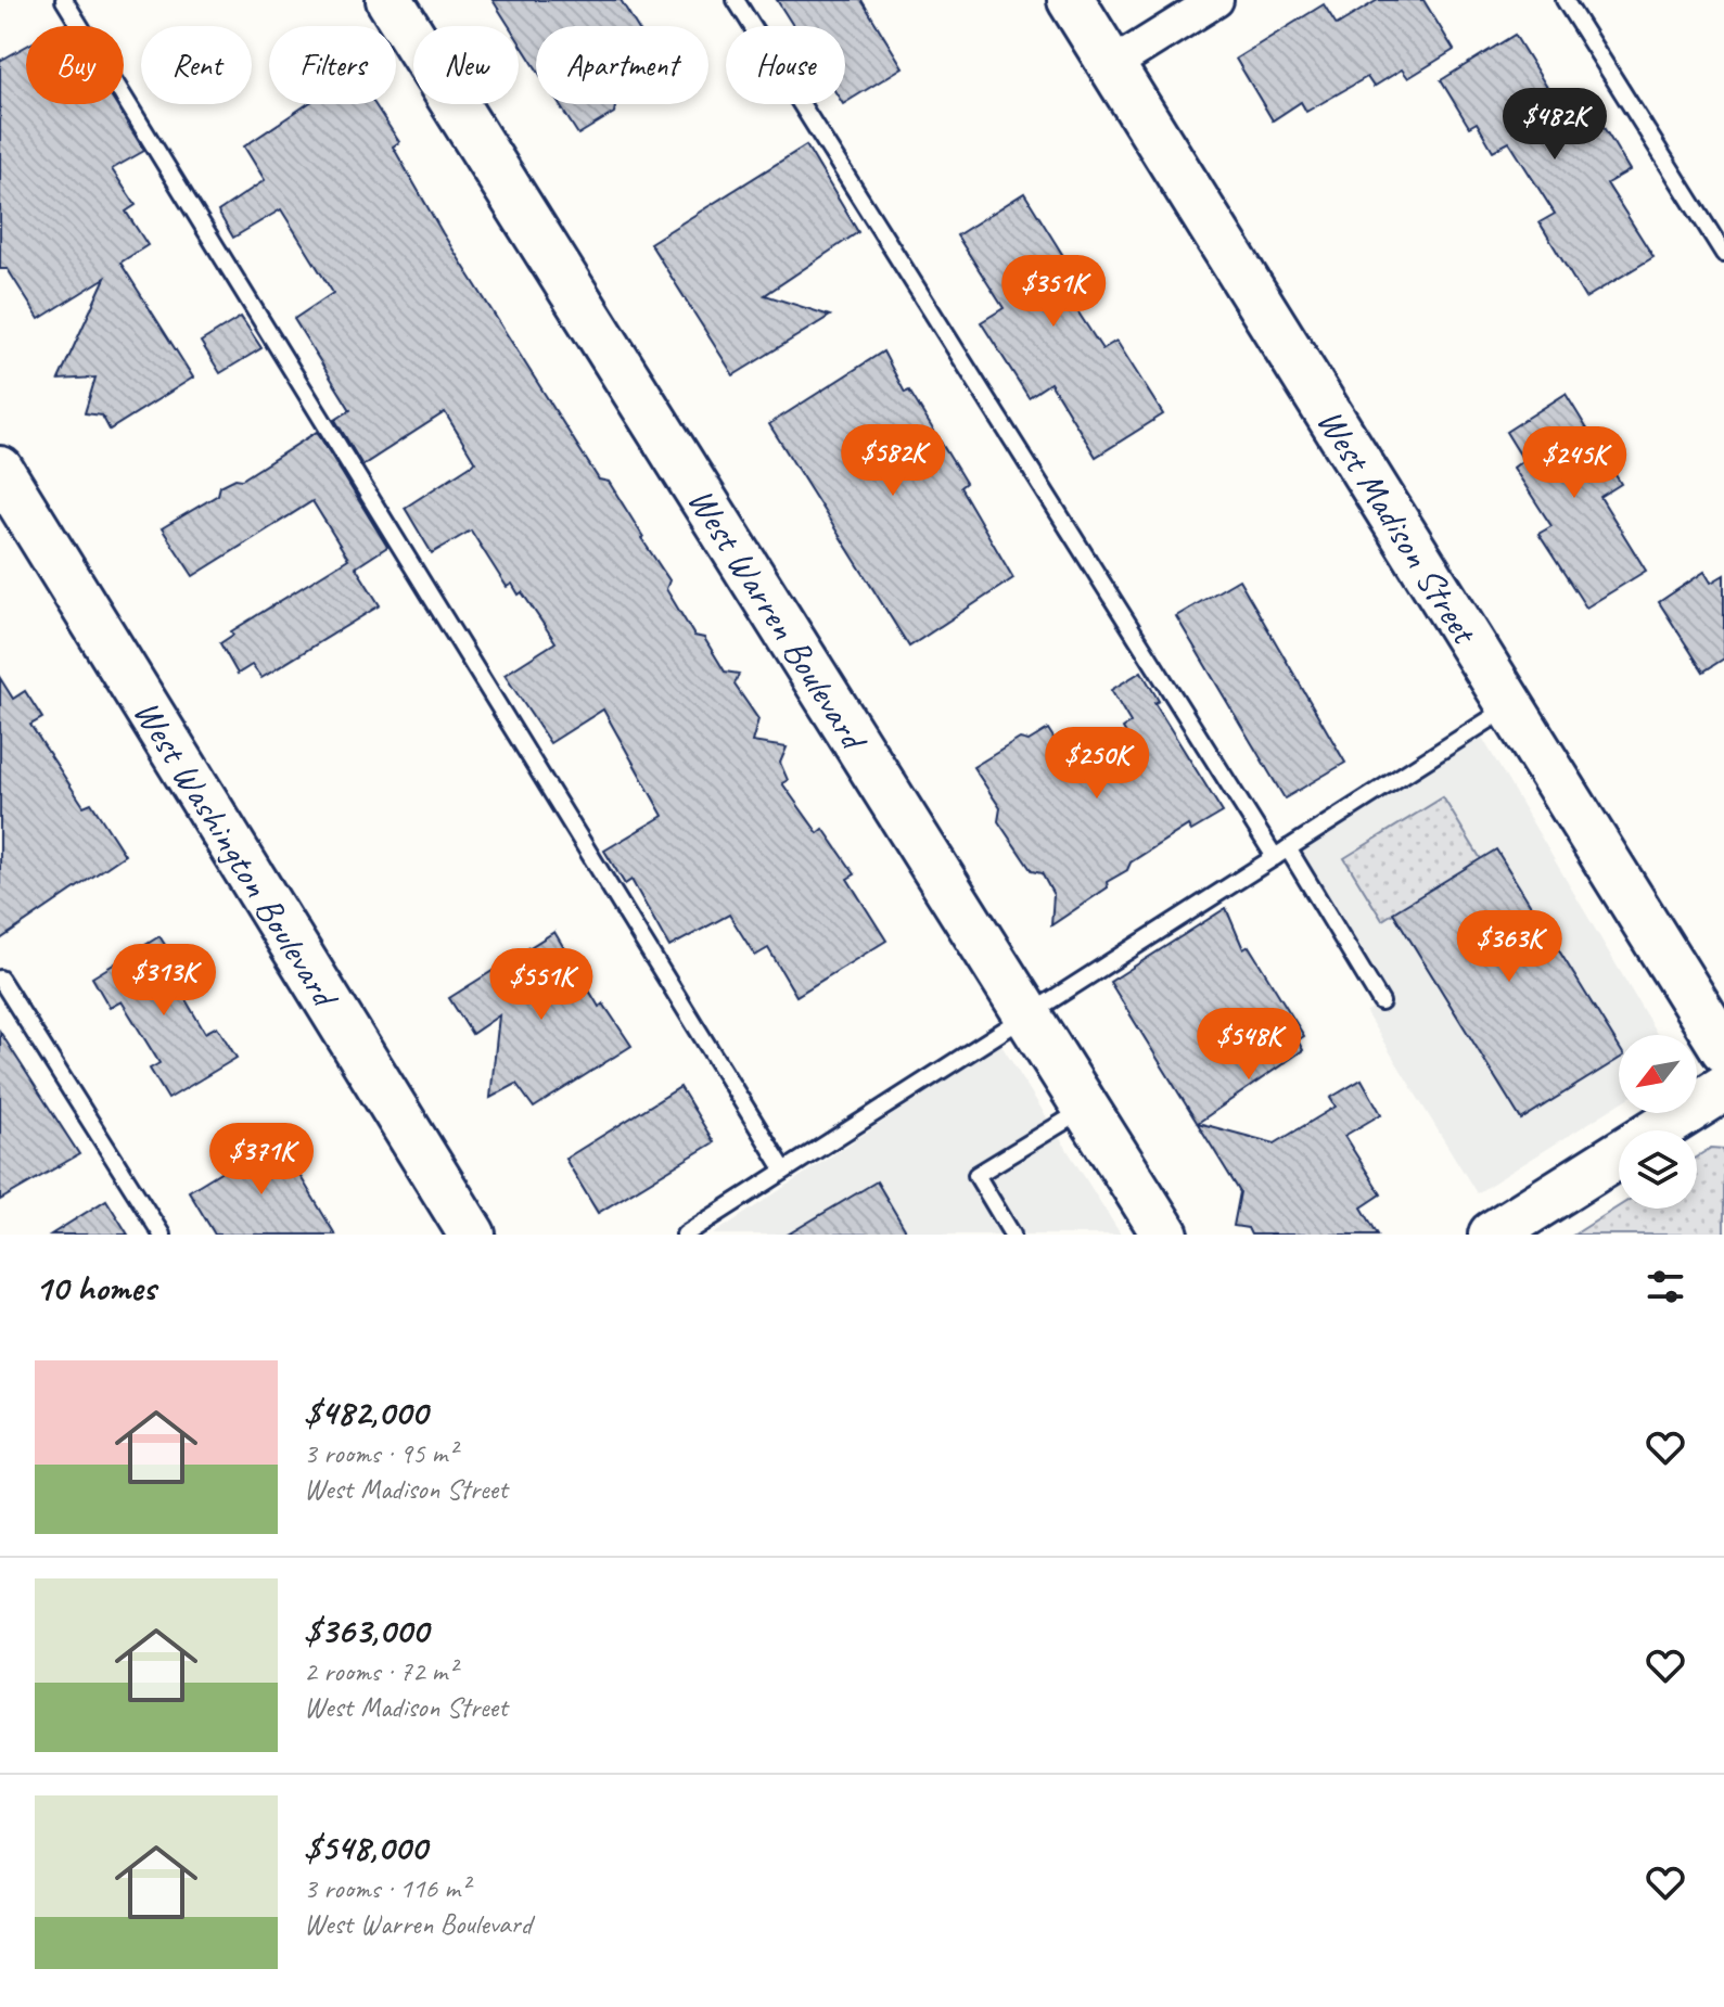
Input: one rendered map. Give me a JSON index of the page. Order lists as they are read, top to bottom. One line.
{"streets":{"street":["West Madison Street","West Warren Boulevard","West Washington Boulevard"]},"north":"bottom left","page":{"chip":["Buy","Rent","Filters","New","Apartment","House"],"price":["$482K","$351K","$582K","$245K","$250K","$363K","$313K","$551K","$548K","$371K"],"heading":"10 homes","list":[{"name":"$482,000","note":"3 rooms · 95 m² · West Madison Street"},{"name":"$363,000","note":"2 rooms · 72 m² · West Madison Street"},{"name":"$548,000","note":"3 rooms · 116 m² · West Warren Boulevard"}]}}
